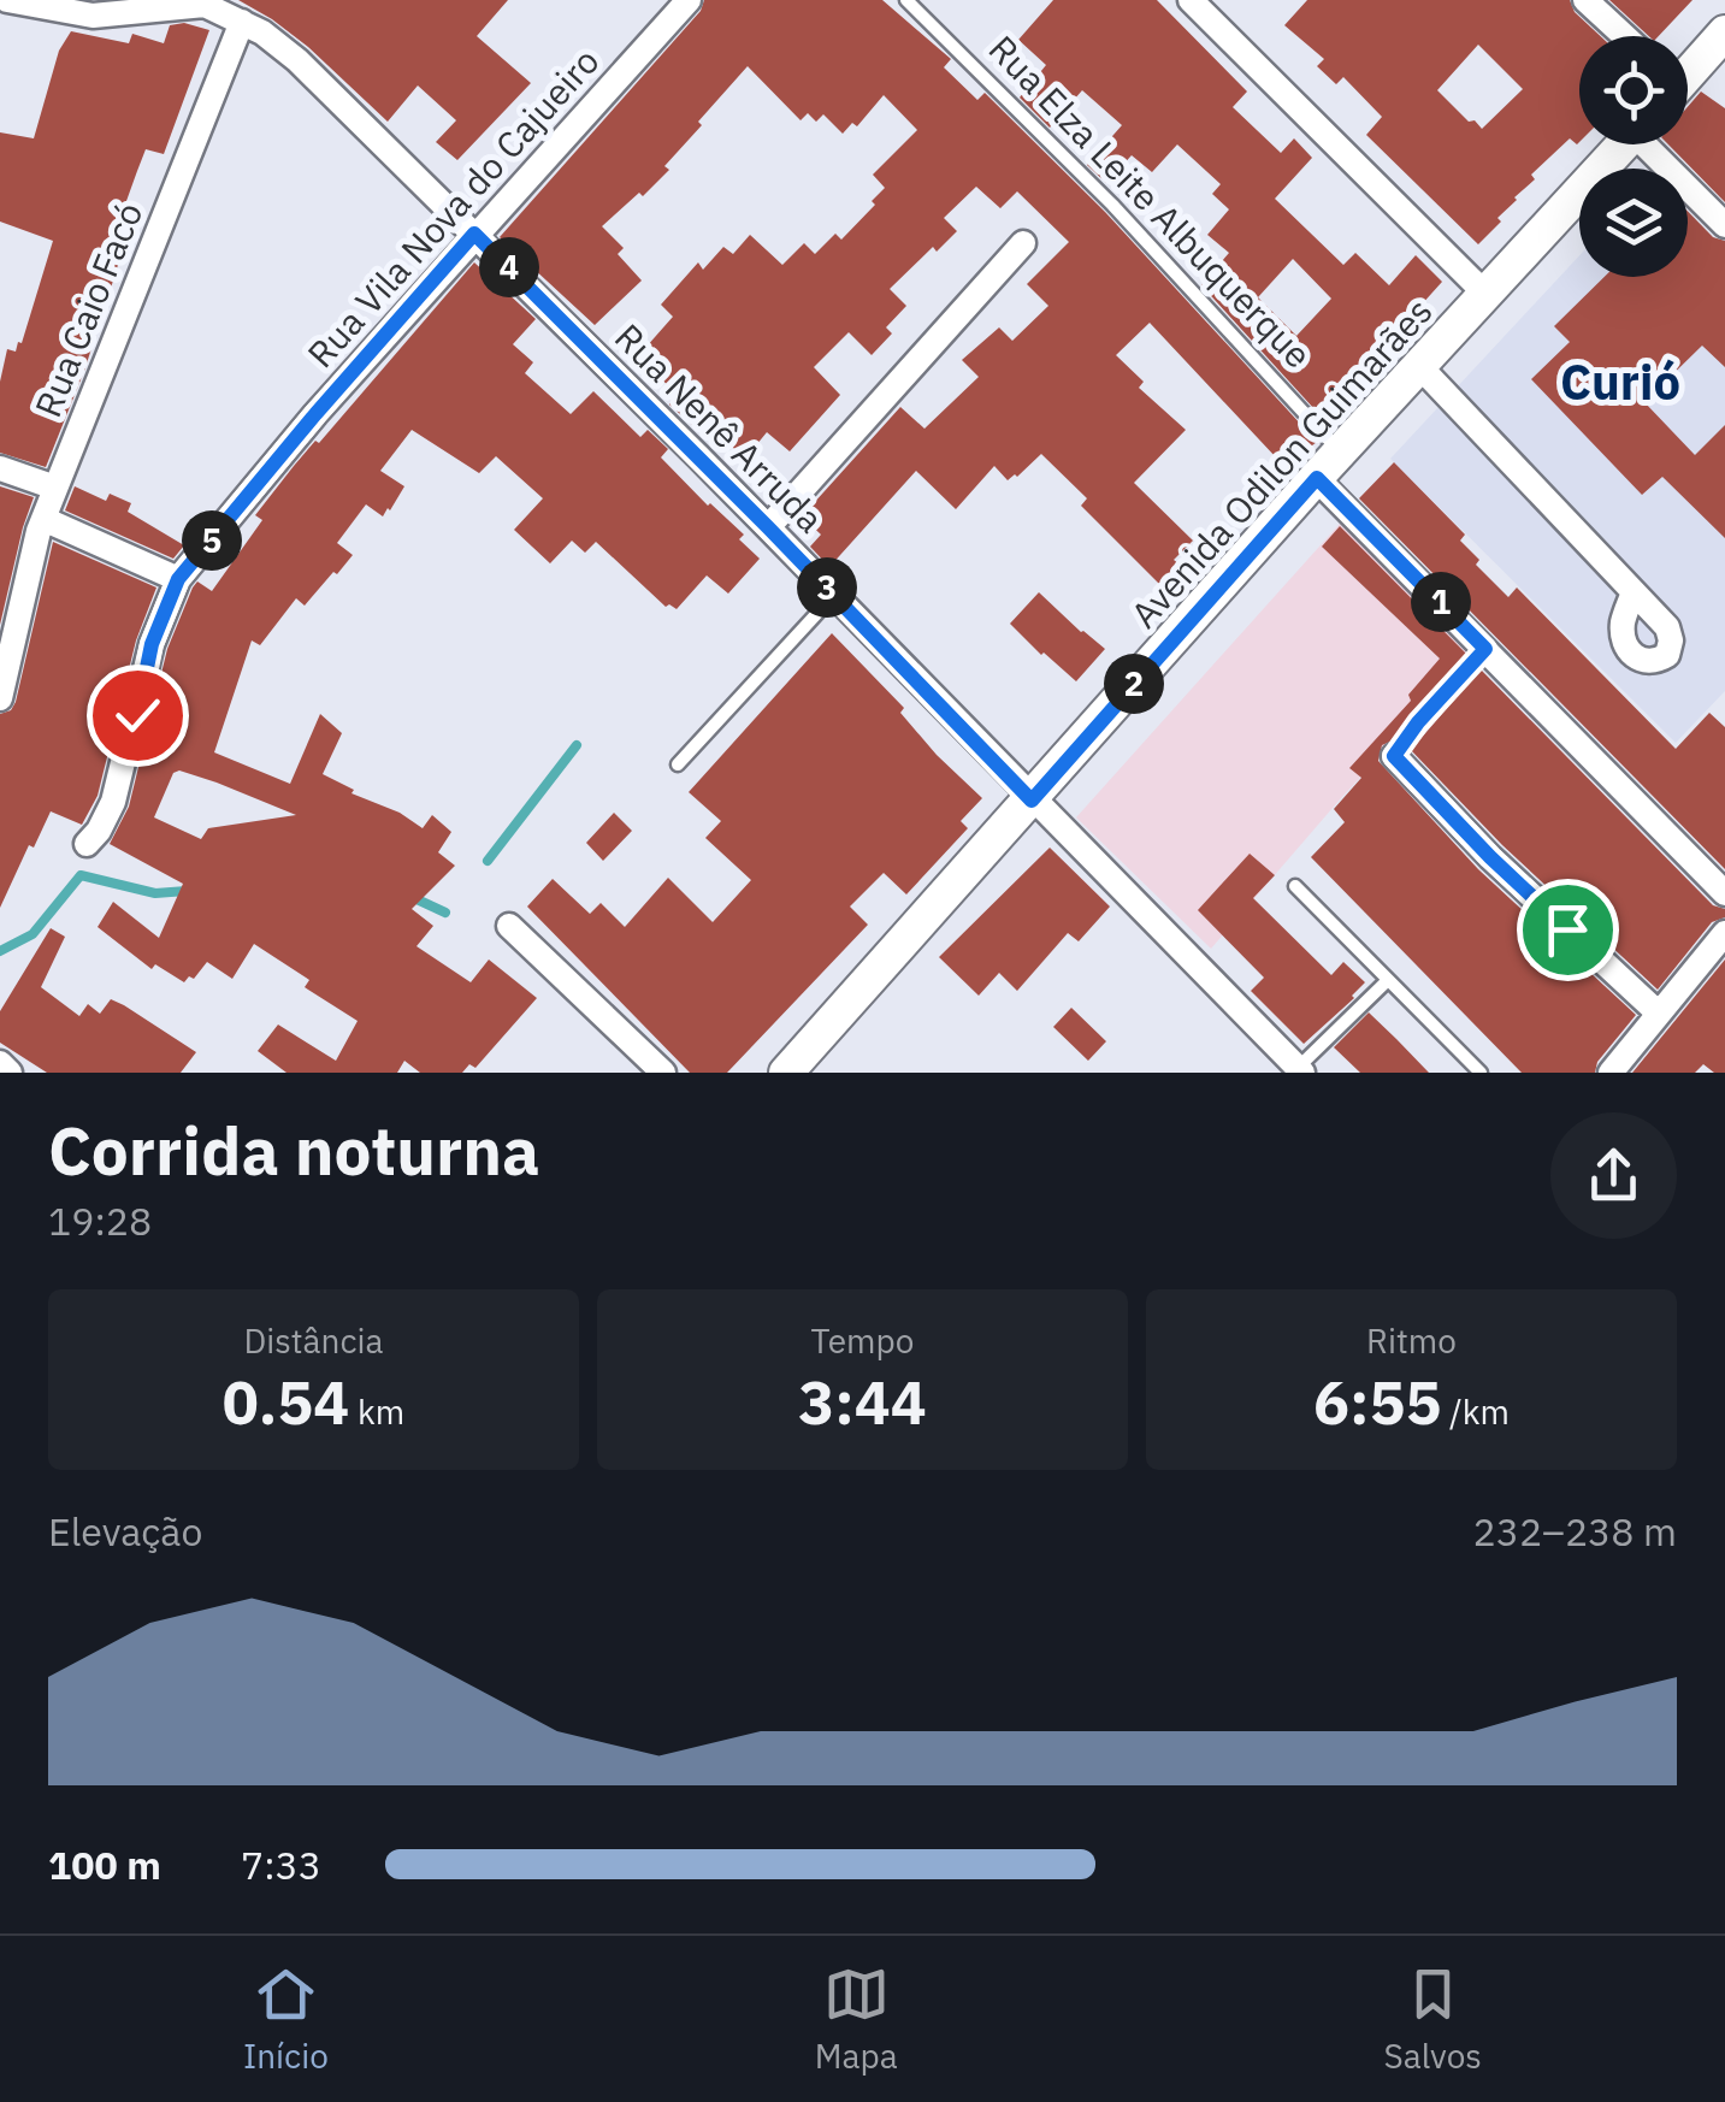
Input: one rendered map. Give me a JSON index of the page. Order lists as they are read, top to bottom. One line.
{"streets":{"street":["Rua Vila Nova do Cajueiro","Rua Caio Facó","Rua Nenê Arruda","Avenida Odilon Guimarães"],"lane":["Rua Elza Leite Albuquerque"]},"crossings":[["Rua Elza Leite Albuquerque","Avenida Odilon Guimarães"],["Rua Vila Nova do Cajueiro","Rua Nenê Arruda"],["Rua Caio Facó","Rua Nenê Arruda"],["Rua Nenê Arruda","Avenida Odilon Guimarães"]],"districts":["Curió"],"page":{"pins":["4","5","3","1","2"],"heading":["Corrida noturna","19:28"],"stats":[["Distância","0.54 km"],["Tempo","3:44"],["Ritmo","6:55 /km"]],"chart":["Elevação","232–238 m"],"list":[{"name":"100 m","note":"7:33"}],"tabs":["Início","Mapa","Salvos"]}}
